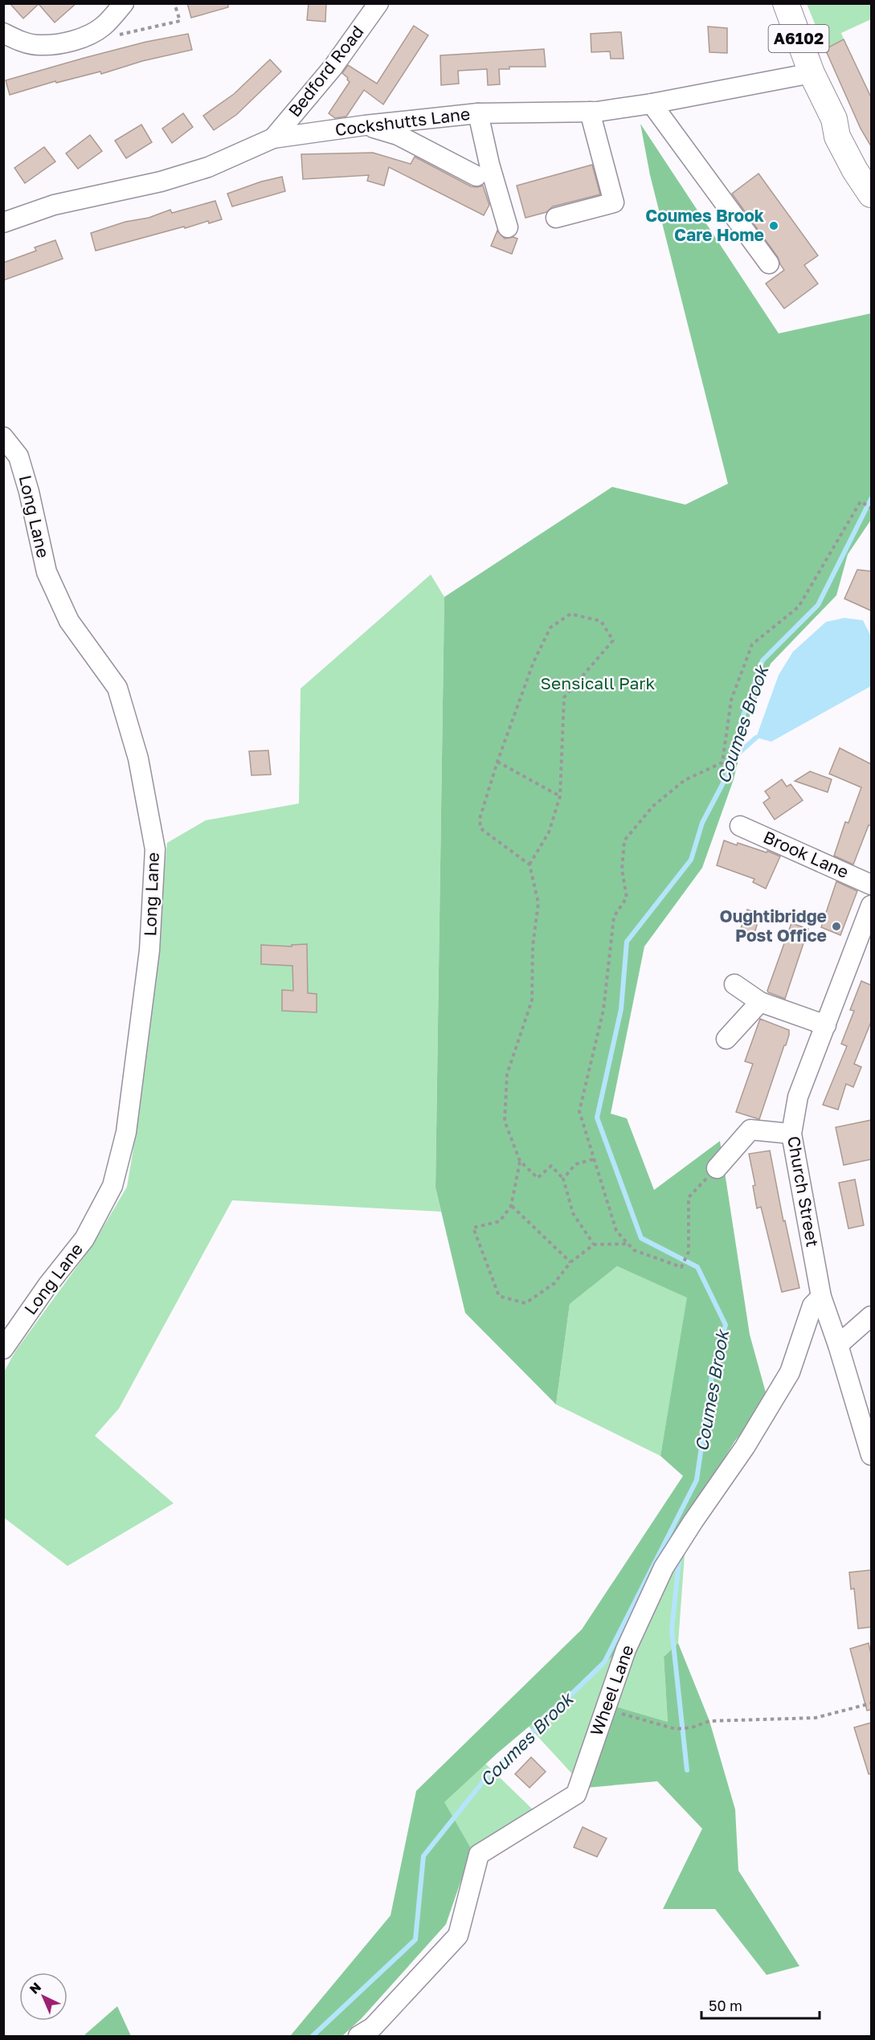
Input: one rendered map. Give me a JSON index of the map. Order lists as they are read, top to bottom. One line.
{"streets":{"main road":["A6102"],"street":["Bedford Road","Cockshutts Lane","Long Lane","Brook Lane","Church Street","Wheel Lane"]},"crossings":[["A6102","Cockshutts Lane"],["Bedford Road","Cockshutts Lane"],["Church Street","Wheel Lane"]],"water":["Coumes Brook"],"parks":["Sensicall Park"],"places":["Coumes Brook Care Home","Oughtibridge Post Office"],"scale_bar":"50 m","north":"top left"}
